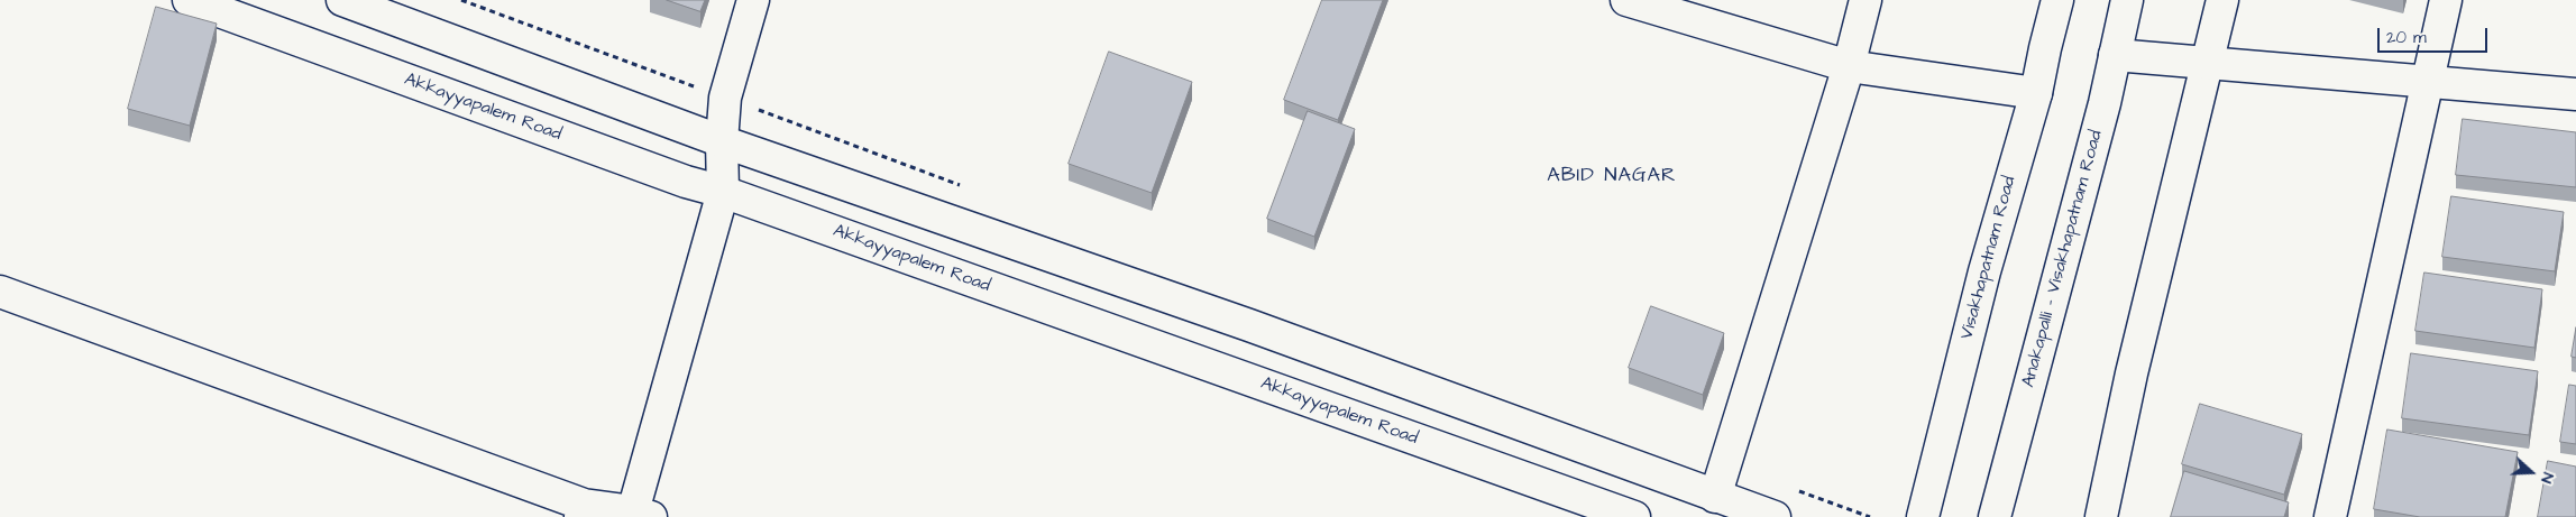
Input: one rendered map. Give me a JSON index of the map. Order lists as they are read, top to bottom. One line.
{"streets":{"main road":["Akkayyapalem Road","Visakhapatnam Road","Anakapalli - Visakhapatnam Road"]},"districts":["ABID NAGAR"],"scale_bar":"20 m","north":"right"}
